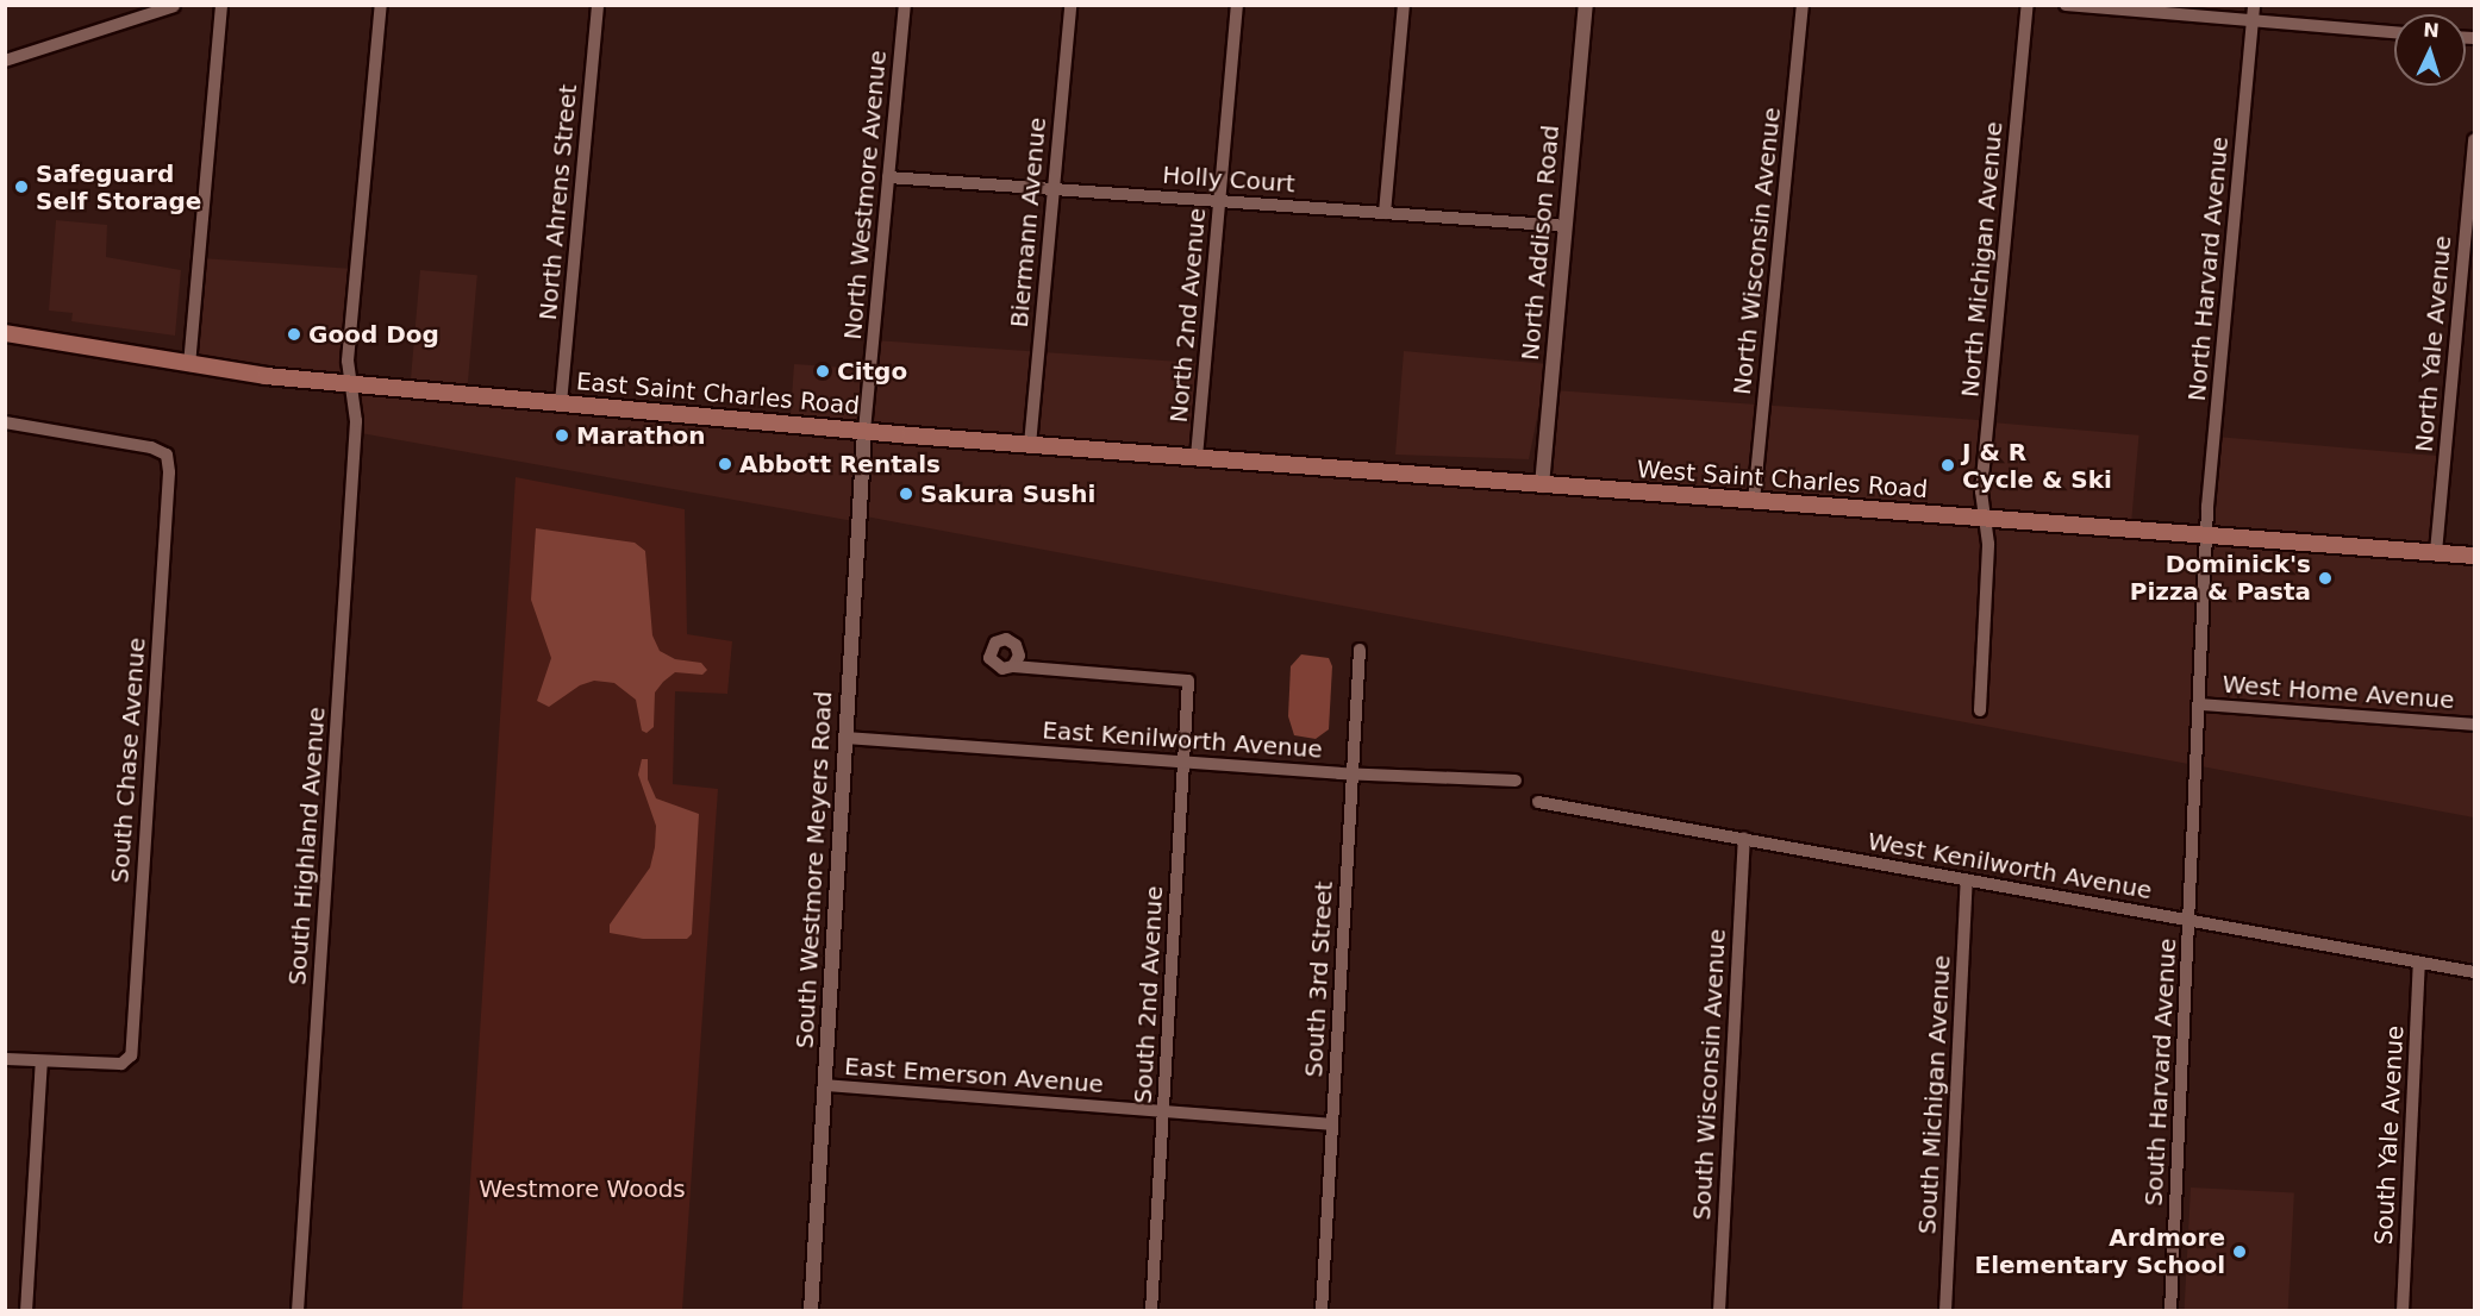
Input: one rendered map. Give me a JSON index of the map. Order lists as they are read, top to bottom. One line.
{"streets":{"main road":["East Saint Charles Road","West Saint Charles Road"],"street":["Holly Court","North Westmore Avenue","North Ahrens Street","Biermann Avenue","North Addison Road","North Wisconsin Avenue","North Michigan Avenue","North Harvard Avenue","North 2nd Avenue","North Yale Avenue","West Home Avenue","East Kenilworth Avenue","South Chase Avenue","South Highland Avenue","West Kenilworth Avenue","South Westmore Meyers Road","South 3rd Street","South 2nd Avenue","South Harvard Avenue","South Wisconsin Avenue","East Emerson Avenue","South Michigan Avenue","South Yale Avenue"]},"crossings":[["Holly Court","North Westmore Avenue"],["Holly Court","Biermann Avenue"],["Holly Court","North Addison Road"],["Holly Court","North 2nd Avenue"],["North Westmore Avenue","East Saint Charles Road"],["North Westmore Avenue","South Westmore Meyers Road"],["North Ahrens Street","East Saint Charles Road"],["Biermann Avenue","East Saint Charles Road"],["North Addison Road","West Saint Charles Road"],["North Wisconsin Avenue","West Saint Charles Road"],["North Michigan Avenue","West Saint Charles Road"],["North Harvard Avenue","West Saint Charles Road"],["North Harvard Avenue","South Harvard Avenue"],["North 2nd Avenue","East Saint Charles Road"],["North Yale Avenue","West Saint Charles Road"],["East Saint Charles Road","West Saint Charles Road"],["East Saint Charles Road","South Highland Avenue"],["East Saint Charles Road","South Westmore Meyers Road"],["West Saint Charles Road","South Harvard Avenue"],["West Home Avenue","South Harvard Avenue"],["East Kenilworth Avenue","South Westmore Meyers Road"],["East Kenilworth Avenue","South 3rd Street"],["East Kenilworth Avenue","South 2nd Avenue"],["West Kenilworth Avenue","South Harvard Avenue"],["West Kenilworth Avenue","South Wisconsin Avenue"],["West Kenilworth Avenue","South Michigan Avenue"],["West Kenilworth Avenue","South Yale Avenue"],["South Westmore Meyers Road","East Emerson Avenue"],["South 3rd Street","East Emerson Avenue"],["South 2nd Avenue","East Emerson Avenue"]],"parks":["Westmore Woods"],"places":["Safeguard Self Storage","Good Dog","Citgo","Marathon","Abbott Rentals","J & R Cycle & Ski","Sakura Sushi","Dominick's Pizza & Pasta","Ardmore Elementary School"],"north":"top"}
